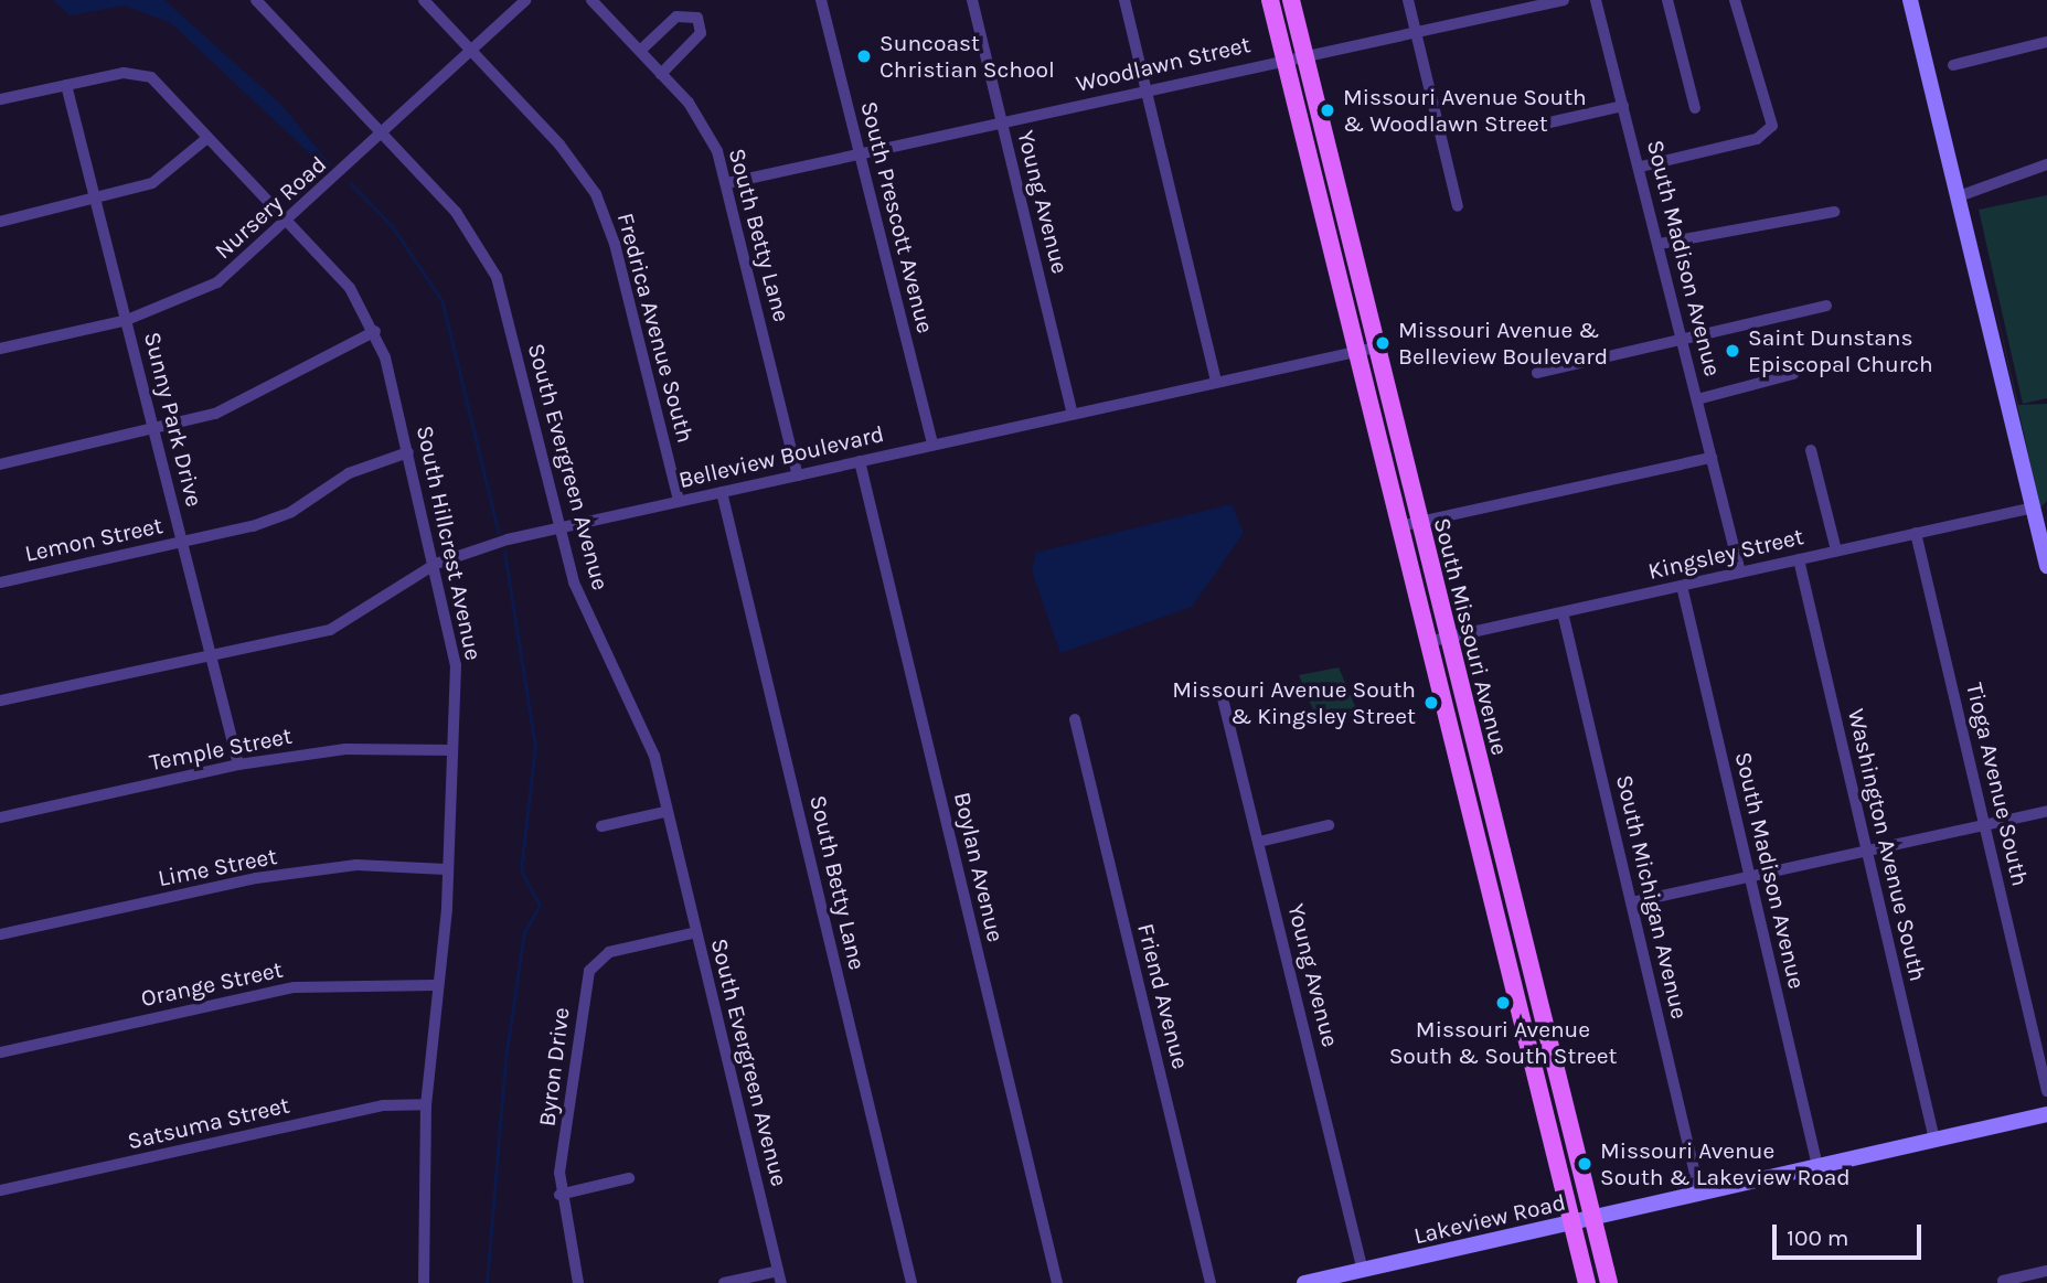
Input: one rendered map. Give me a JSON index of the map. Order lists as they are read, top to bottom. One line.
{"streets":{"main road":["South Missouri Avenue"],"street":["Woodlawn Street","Young Avenue","Nursery Road","South Prescott Avenue","South Betty Lane","South Madison Avenue","Fredrica Avenue South","Sunny Park Drive","Belleview Boulevard","South Evergreen Avenue","Lemon Street","South Hillcrest Avenue","Kingsley Street","Temple Street","Tioga Avenue South","Washington Avenue South","Lime Street","Boylan Avenue","South Michigan Avenue","Orange Street","Friend Avenue","Byron Drive","Satsuma Street","Lakeview Road"]},"crossings":[["Woodlawn Street","Young Avenue"],["Woodlawn Street","South Prescott Avenue"],["Woodlawn Street","South Betty Lane"],["Woodlawn Street","South Missouri Avenue"],["Young Avenue","Belleview Boulevard"],["Young Avenue","Lakeview Road"],["Nursery Road","Fredrica Avenue South"],["Nursery Road","Sunny Park Drive"],["Nursery Road","South Evergreen Avenue"],["Nursery Road","South Hillcrest Avenue"],["South Prescott Avenue","Belleview Boulevard"],["South Betty Lane","Belleview Boulevard"],["South Madison Avenue","Kingsley Street"],["South Madison Avenue","Lakeview Road"],["Fredrica Avenue South","Belleview Boulevard"],["Sunny Park Drive","Belleview Boulevard"],["Sunny Park Drive","Lemon Street"],["Sunny Park Drive","South Hillcrest Avenue"],["Sunny Park Drive","Temple Street"],["Belleview Boulevard","South Evergreen Avenue"],["Belleview Boulevard","South Hillcrest Avenue"],["Belleview Boulevard","South Missouri Avenue"],["Belleview Boulevard","Boylan Avenue"],["South Evergreen Avenue","Byron Drive"],["Lemon Street","South Hillcrest Avenue"],["South Hillcrest Avenue","Temple Street"],["South Hillcrest Avenue","Lime Street"],["South Hillcrest Avenue","Orange Street"],["South Hillcrest Avenue","Satsuma Street"],["Kingsley Street","South Missouri Avenue"],["Kingsley Street","Tioga Avenue South"],["Kingsley Street","Washington Avenue South"],["Kingsley Street","South Michigan Avenue"],["South Missouri Avenue","Lakeview Road"],["Washington Avenue South","Lakeview Road"],["South Michigan Avenue","Lakeview Road"]],"places":["Suncoast Christian School","Missouri Avenue South & Woodlawn Street","Missouri Avenue & Belleview Boulevard","Saint Dunstans Episcopal Church","Missouri Avenue South & Kingsley Street","Missouri Avenue South & South Street","Missouri Avenue South & Lakeview Road"],"scale_bar":"100 m"}
